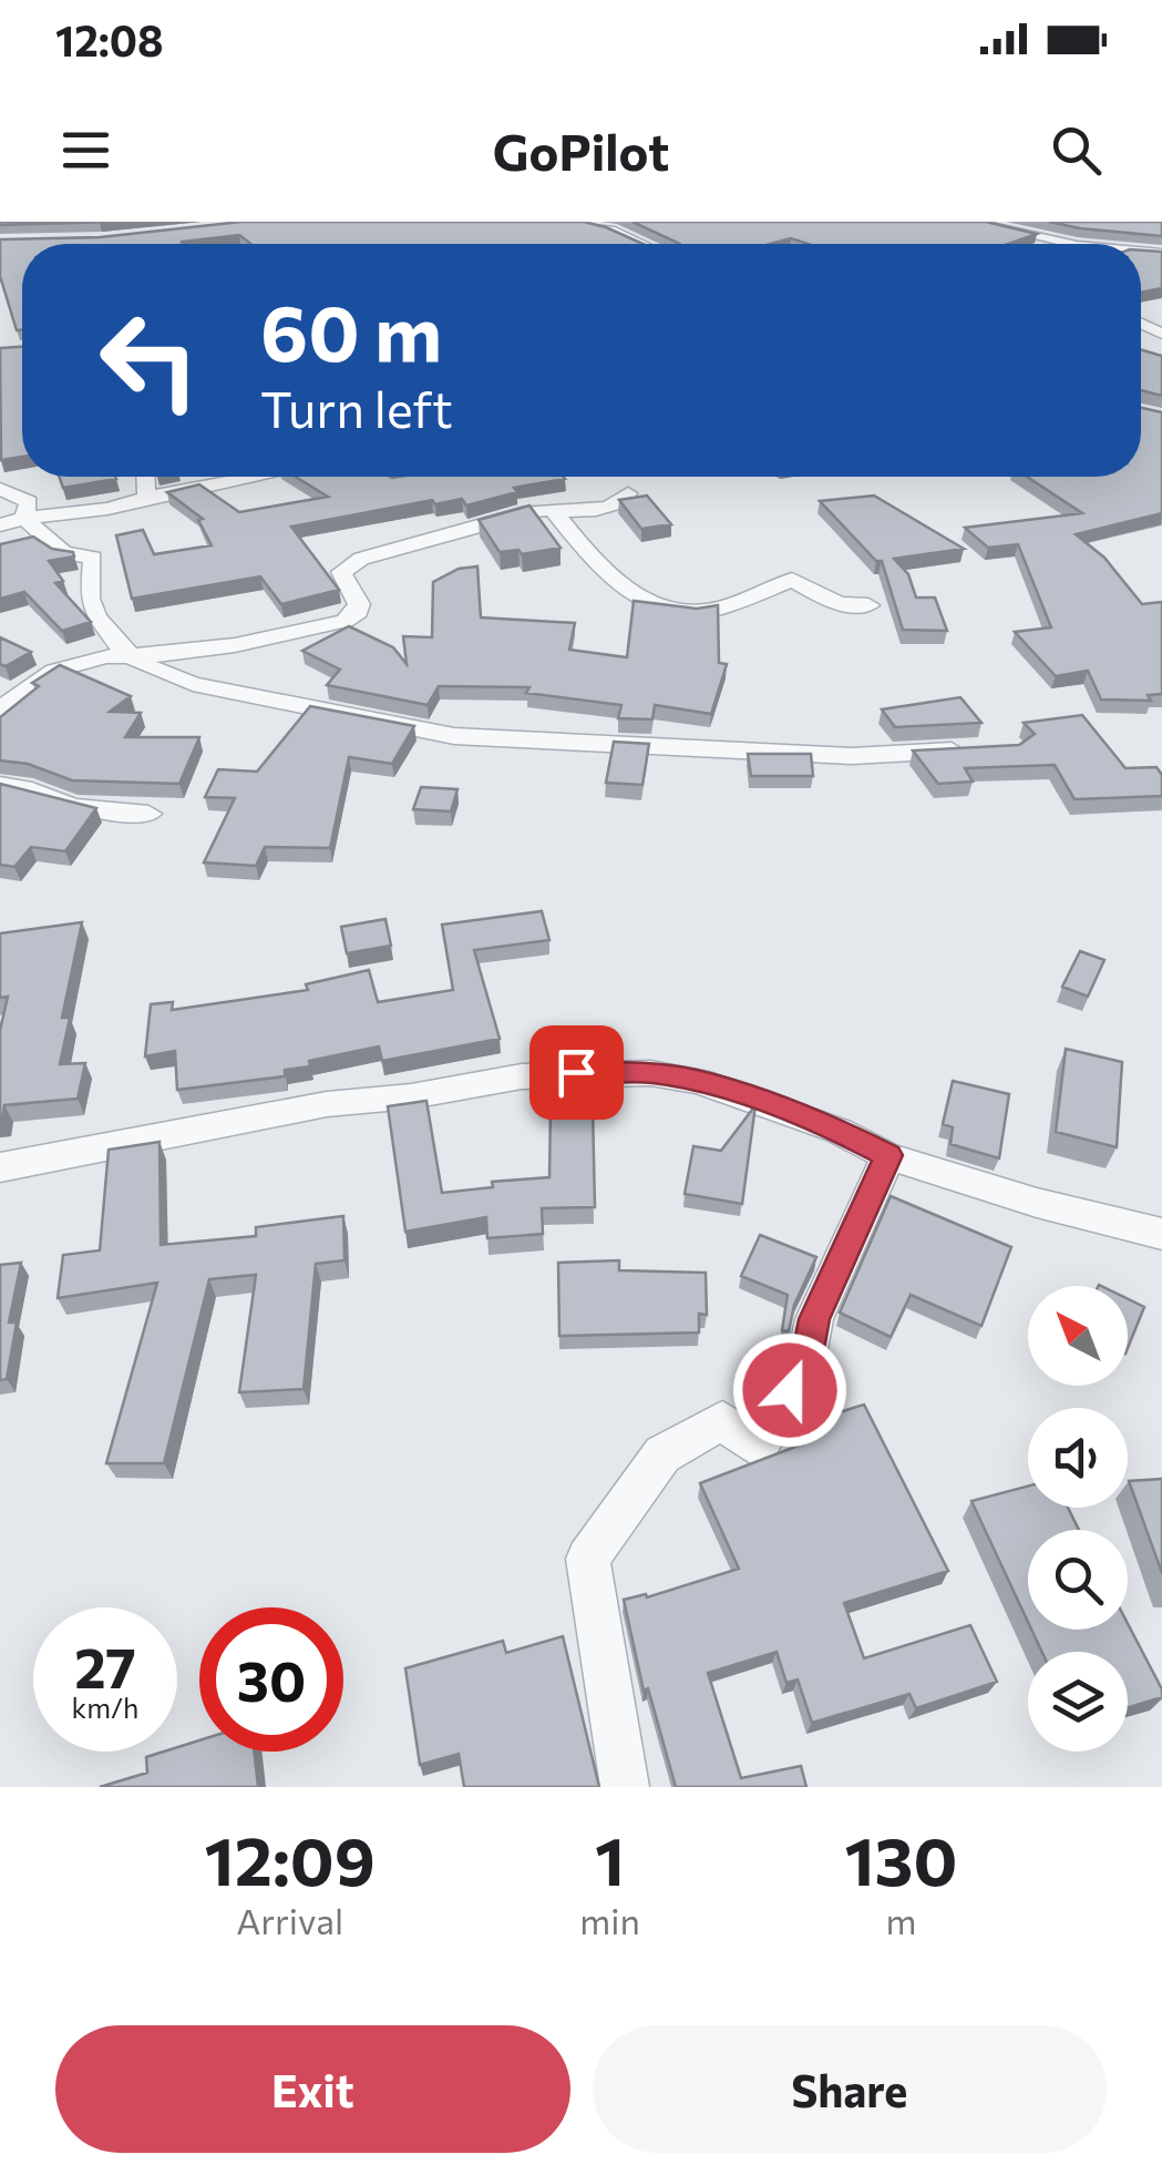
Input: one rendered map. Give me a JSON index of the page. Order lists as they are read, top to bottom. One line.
{"north":"top left","page":{"status":"12:08","header":"GoPilot","turn":["60 m","Turn left"],"speed":"27 km/h","limit":"30","eta":["12:09","Arrival","1","min","130","m"],"buttons":["Exit","Share"]}}
